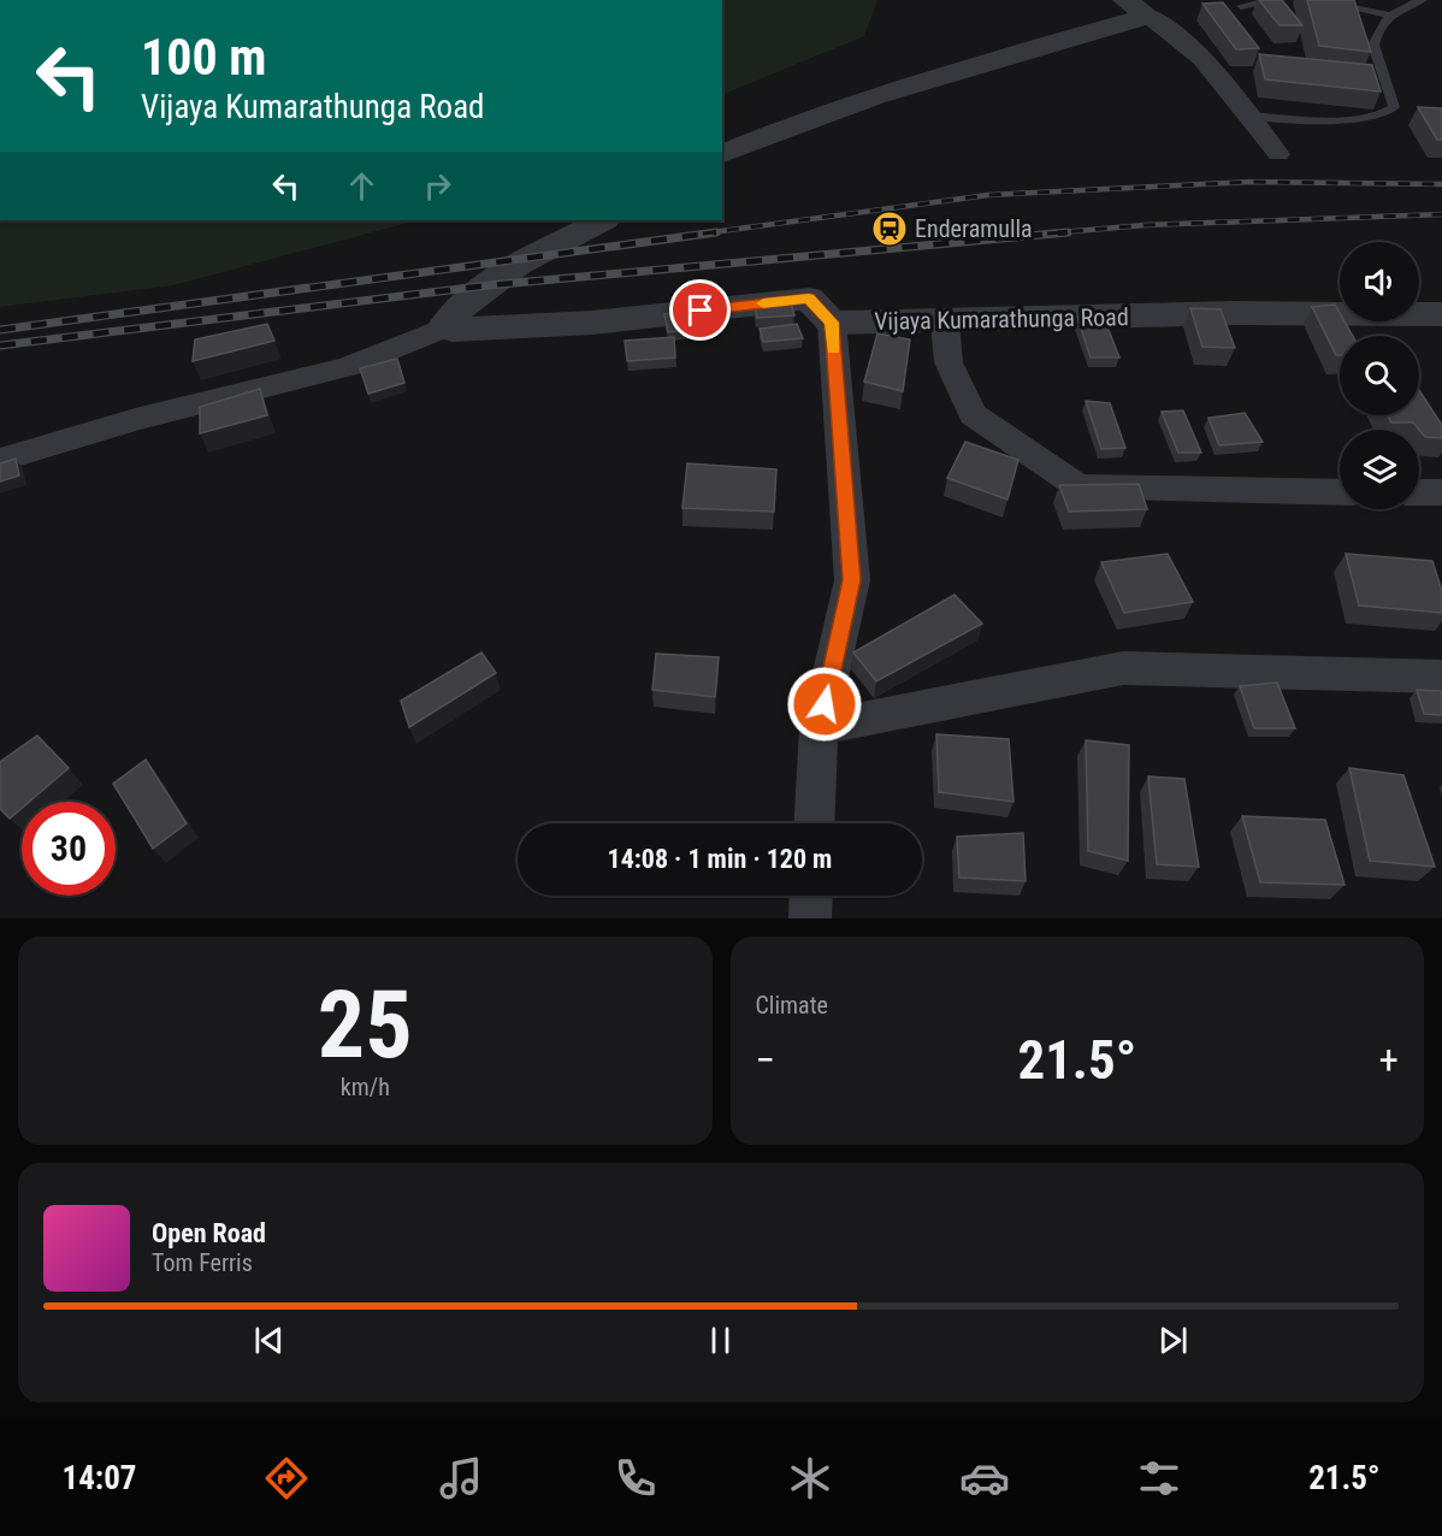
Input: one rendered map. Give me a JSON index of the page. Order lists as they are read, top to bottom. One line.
{"streets":{"street":["Vijaya Kumarathunga Road"]},"places":{"station":["Enderamulla"]},"page":{"turn":["100 m","Vijaya Kumarathunga Road"],"limit":"30","trip":"14:08 · 1 min · 120 m","tile":[["25","km/h"],"Climate"],"heat":["−","21.5°","+"],"song":["Open Road","Tom Ferris"],"tabs":["14:07","21.5°"]}}
